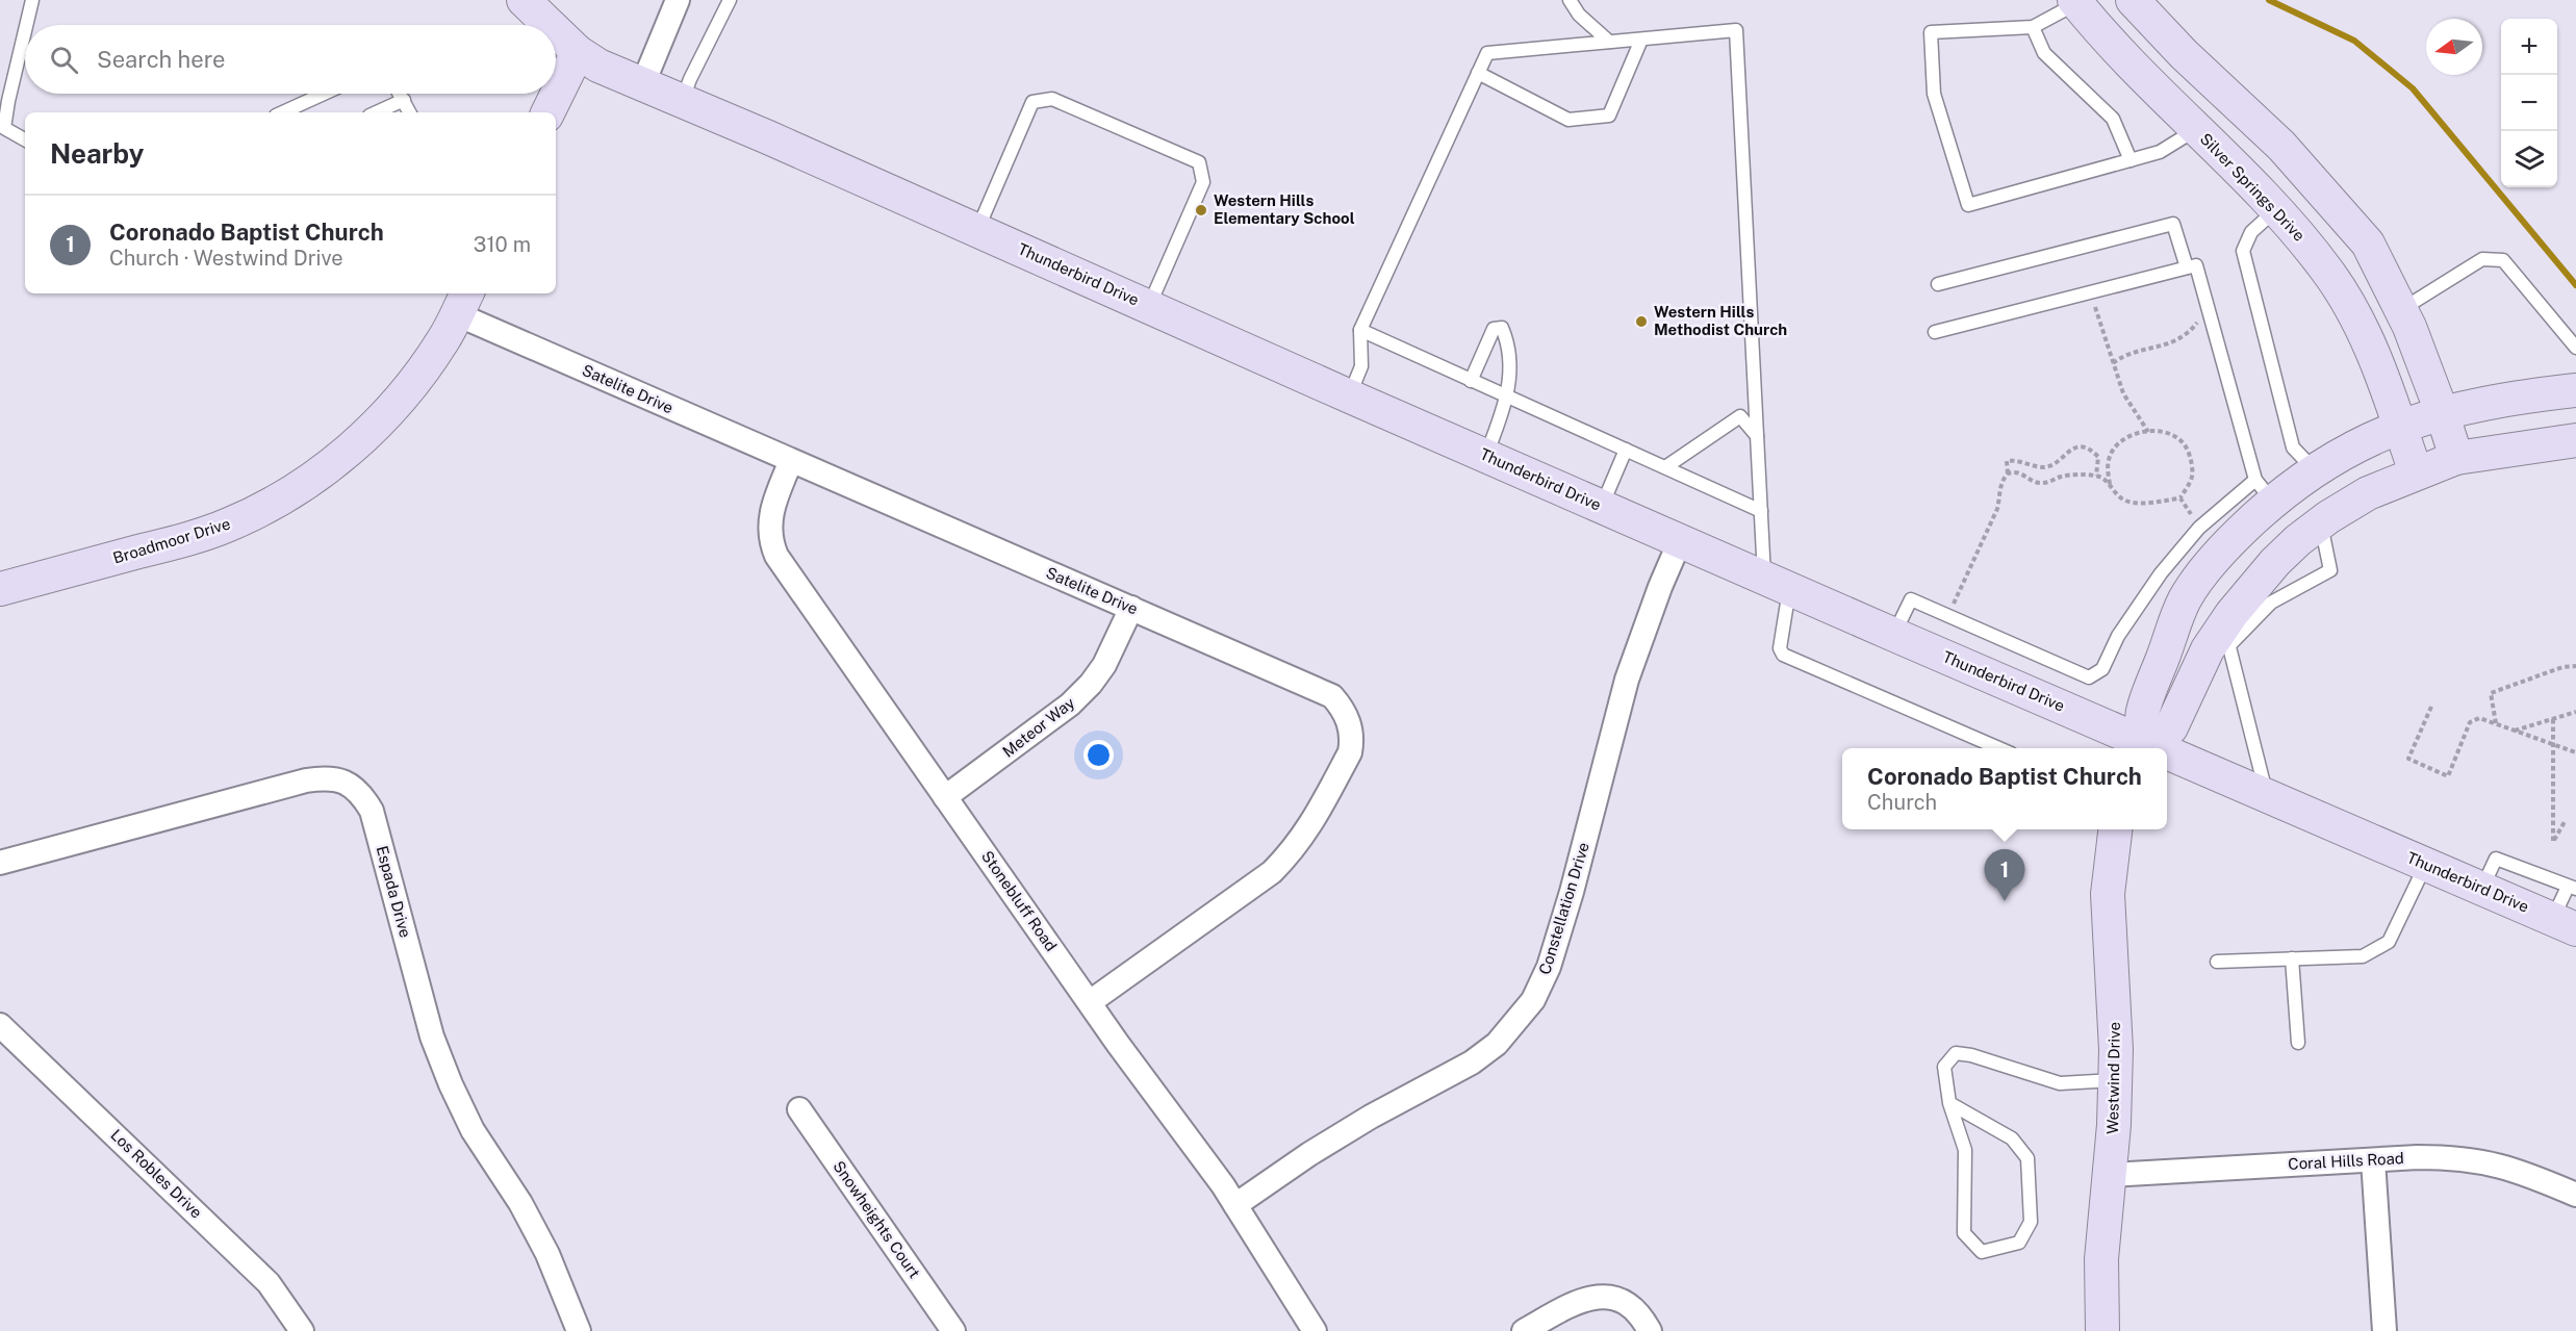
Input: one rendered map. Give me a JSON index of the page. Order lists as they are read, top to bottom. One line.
{"streets":{"street":["Silver Springs Drive","Thunderbird Drive","Satelite Drive","Broadmoor Drive","Meteor Way","Espada Drive","Stonebluff Road","Constellation Drive","Westwind Drive","Coral Hills Road","Los Robles Drive","Snowheights Court"]},"crossings":[["Thunderbird Drive","Constellation Drive"],["Satelite Drive","Broadmoor Drive"],["Satelite Drive","Meteor Way"],["Satelite Drive","Stonebluff Road"],["Meteor Way","Stonebluff Road"],["Stonebluff Road","Constellation Drive"],["Westwind Drive","Coral Hills Road"]],"places":["Western Hills Elementary School","Western Hills Methodist Church"],"north":"left","page":{"map_buttons":["+","−"],"search":"Search here","heading":"Nearby","list":[{"mark":"1","name":"Coronado Baptist Church","note":"Church · Westwind Drive","value":"310 m"}],"popup":["Coronado Baptist Church","Church"],"pins":"1"}}
